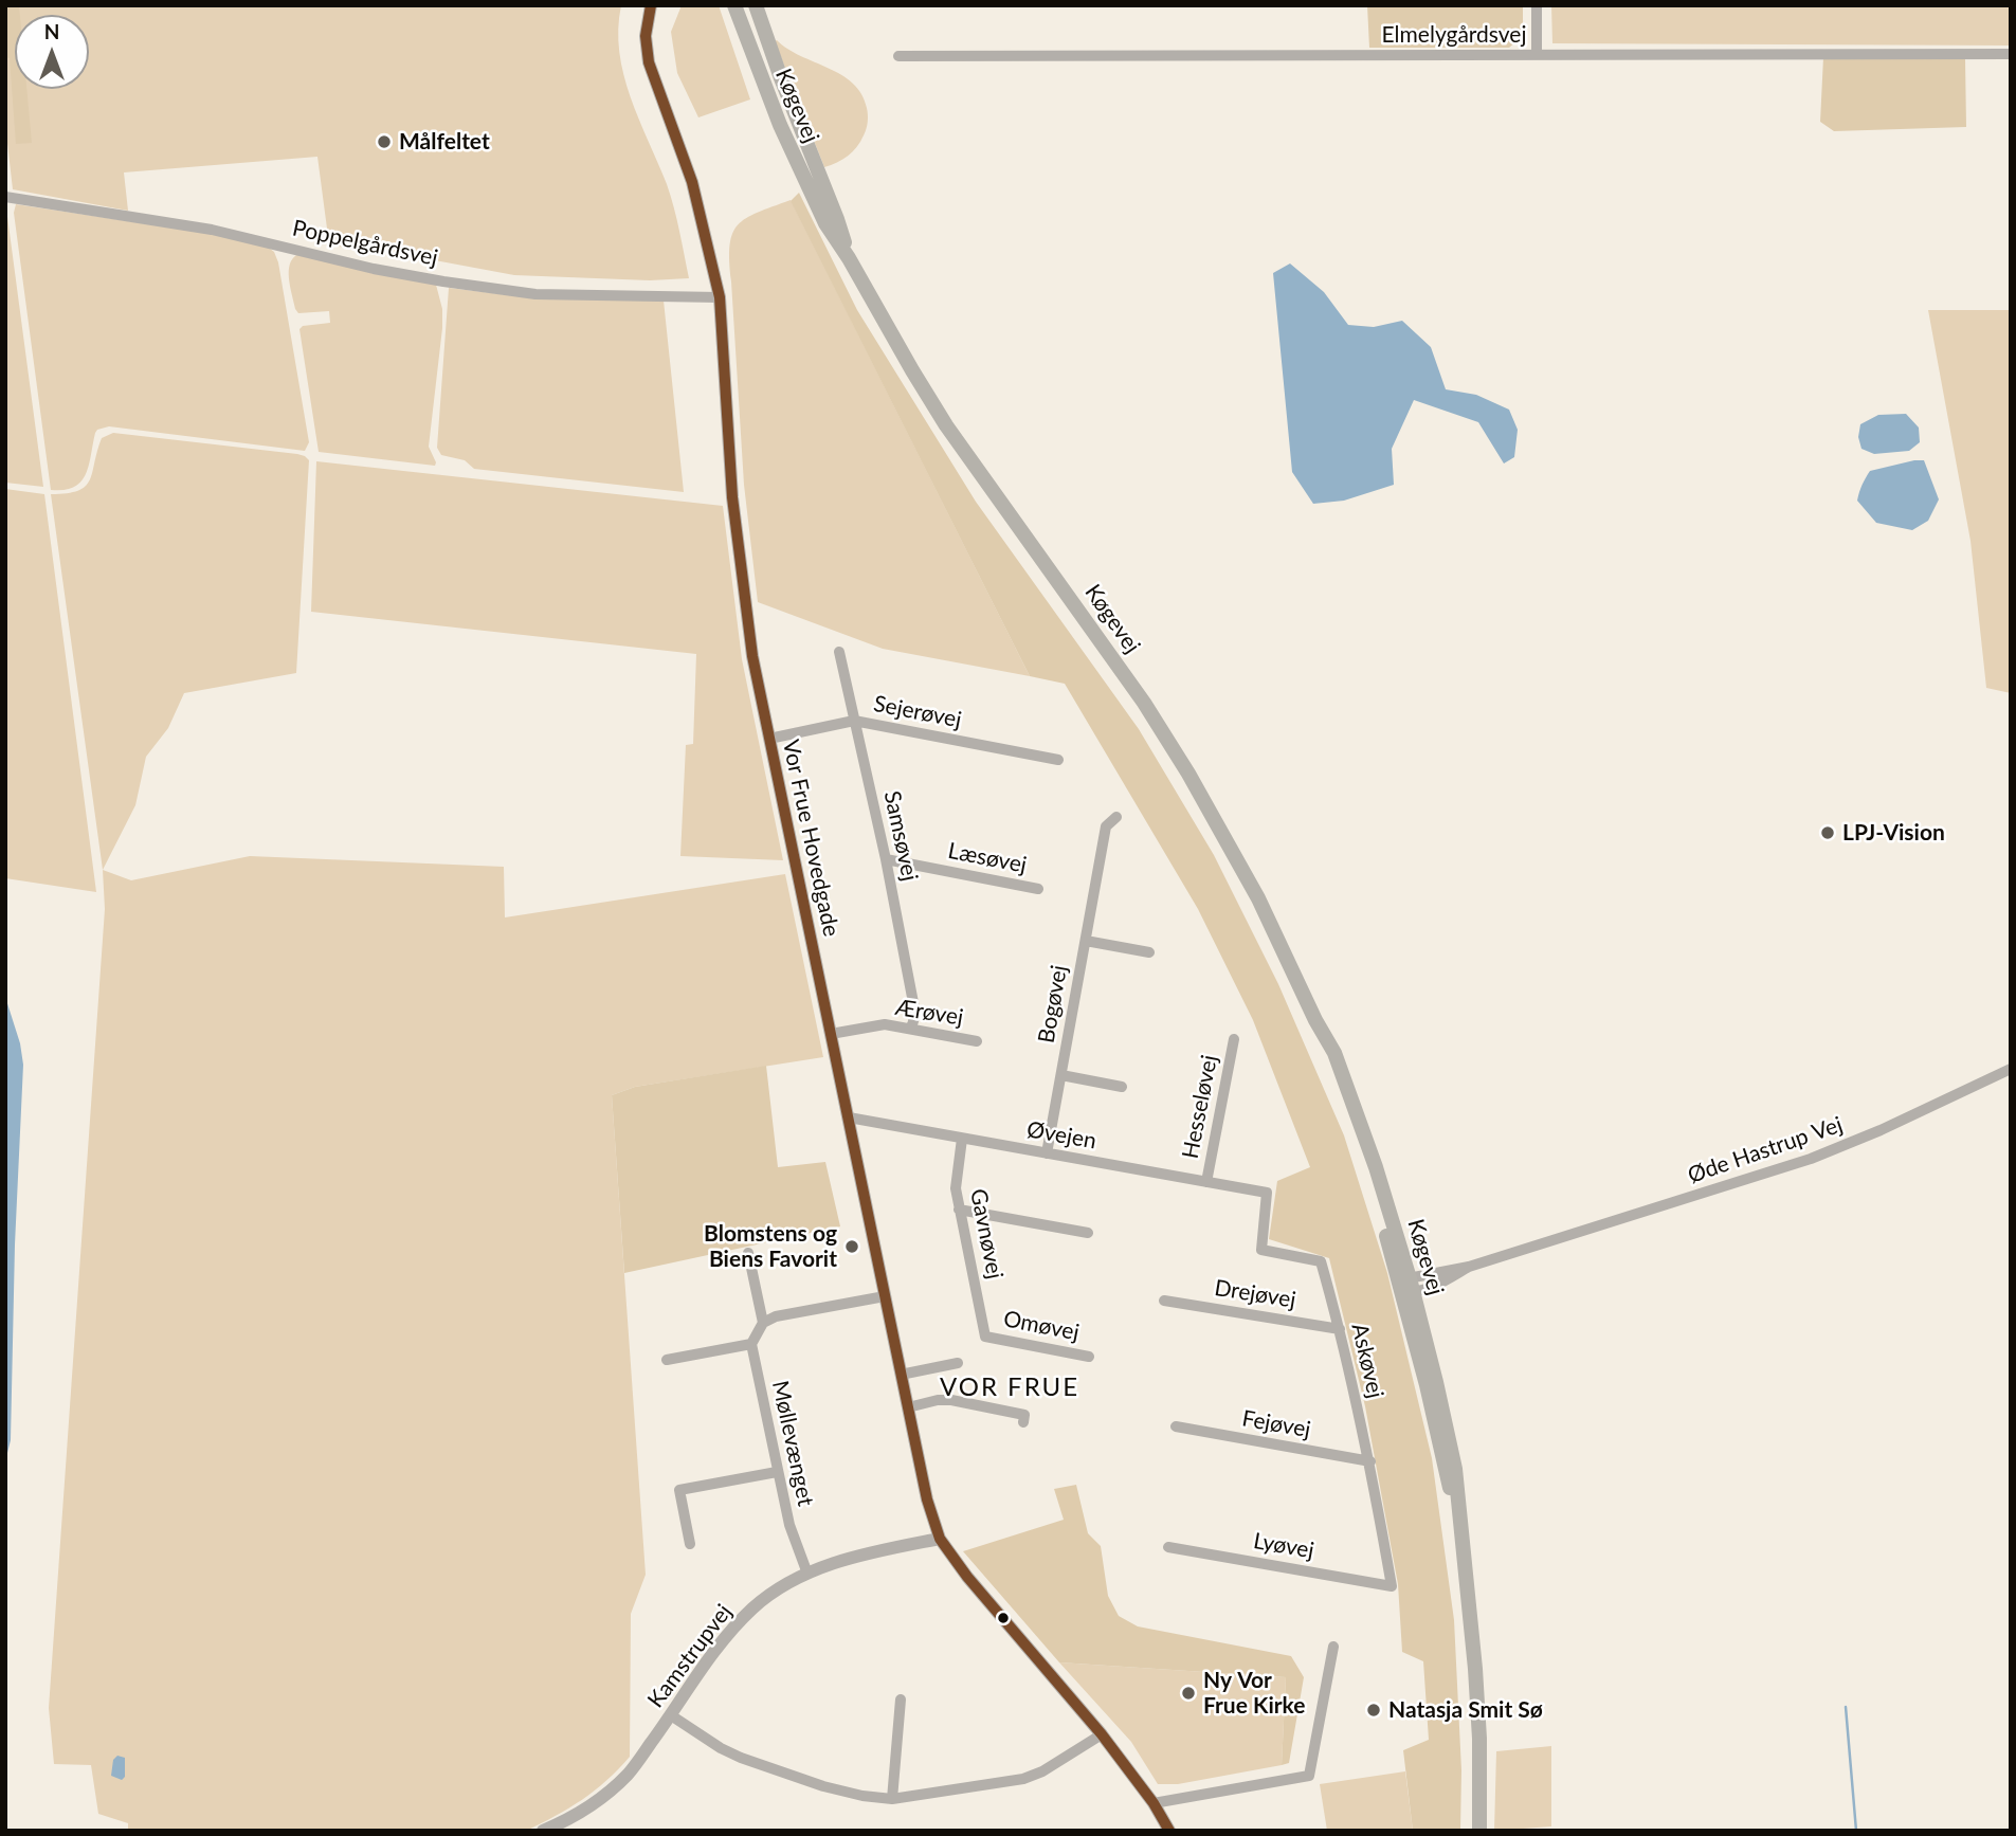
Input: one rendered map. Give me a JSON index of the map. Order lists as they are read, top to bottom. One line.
{"streets":{"main road":["Køgevej"],"street":["Elmelygårdsvej","Poppelgårdsvej","Sejerøvej","Samsøvej","Vor Frue Hovedgade","Læsøvej","Bogøvej","Ærøvej","Hesseløvej","Øvejen","Øde Hastrup Vej","Gavnøvej","Drejøvej","Omøvej","Askøvej","Fejøvej","Møllevænget","Lyøvej","Kamstrupvej"]},"crossings":[["Køgevej","Øde Hastrup Vej"],["Poppelgårdsvej","Vor Frue Hovedgade"],["Sejerøvej","Samsøvej"],["Sejerøvej","Vor Frue Hovedgade"],["Samsøvej","Læsøvej"],["Samsøvej","Ærøvej"],["Vor Frue Hovedgade","Ærøvej"],["Vor Frue Hovedgade","Øvejen"],["Vor Frue Hovedgade","Kamstrupvej"],["Bogøvej","Øvejen"],["Hesseløvej","Øvejen"],["Øvejen","Gavnøvej"],["Øvejen","Askøvej"],["Gavnøvej","Omøvej"],["Drejøvej","Askøvej"],["Askøvej","Fejøvej"],["Askøvej","Lyøvej"],["Møllevænget","Kamstrupvej"]],"districts":["VOR FRUE"],"places":["Målfeltet","LPJ-Vision","Blomstens og Biens Favorit","Ny Vor Frue Kirke","Natasja Smit Sø"],"north":"top"}
